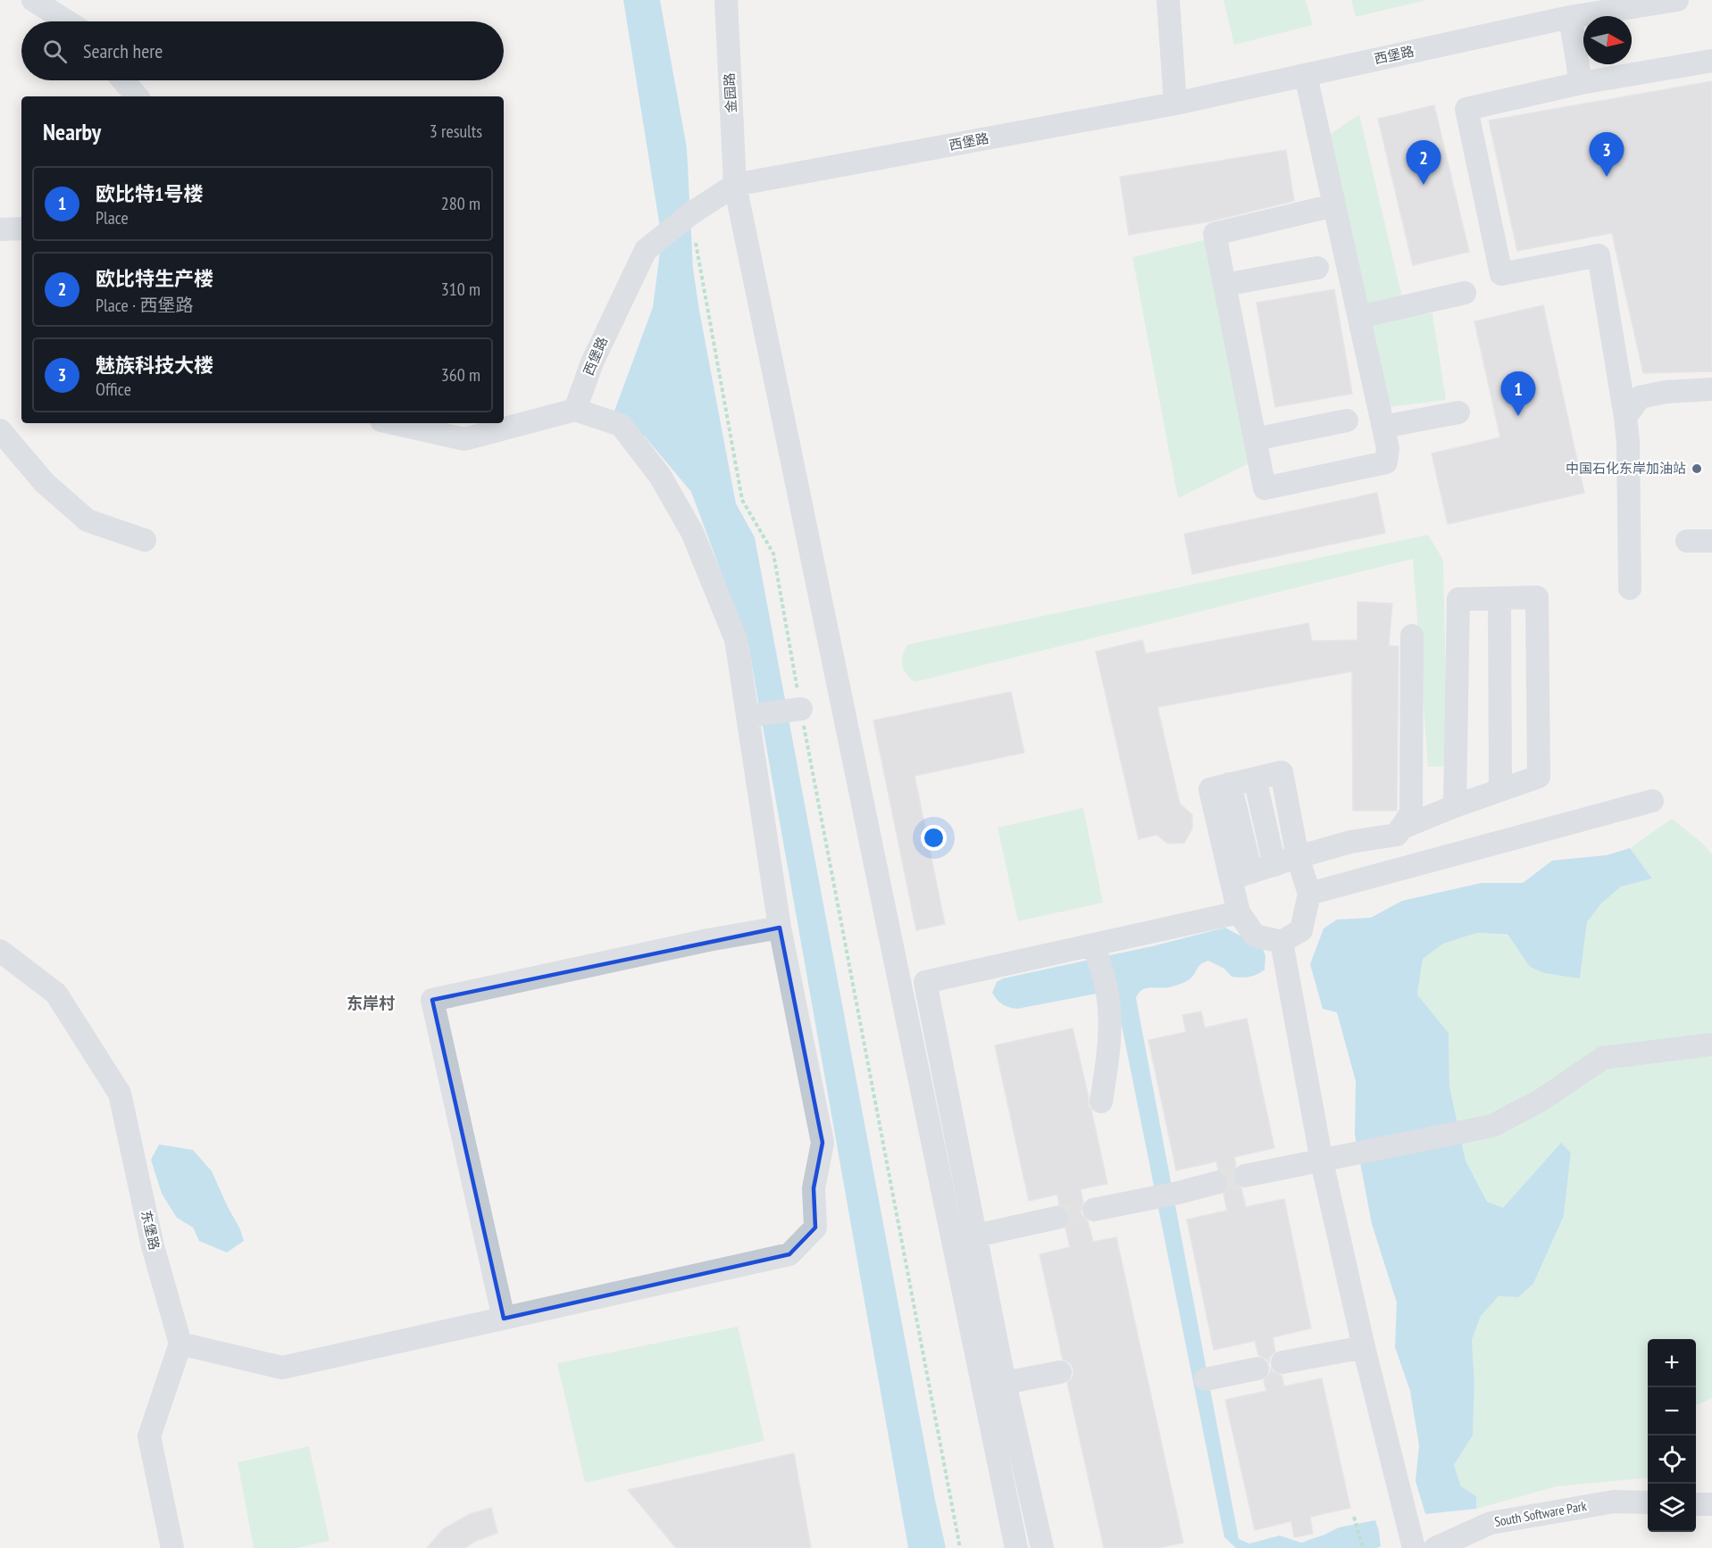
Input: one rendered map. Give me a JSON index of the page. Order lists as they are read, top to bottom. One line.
{"streets":{"street":["西堡路","金园路","东堡路","South Software Park"]},"crossings":[["西堡路","金园路"]],"districts":["东岸村"],"places":["中国石化东岸加油站"],"north":"right","page":{"search":"Search here","heading":["Nearby","3 results"],"pins":["3","2","1"],"list":[{"mark":"1","name":"欧比特1号楼","note":"Place","value":"280 m"},{"mark":"2","name":"欧比特生产楼","note":"Place · 西堡路","value":"310 m"},{"mark":"3","name":"魅族科技大楼","note":"Office","value":"360 m"}],"map_buttons":["+","−"]}}
